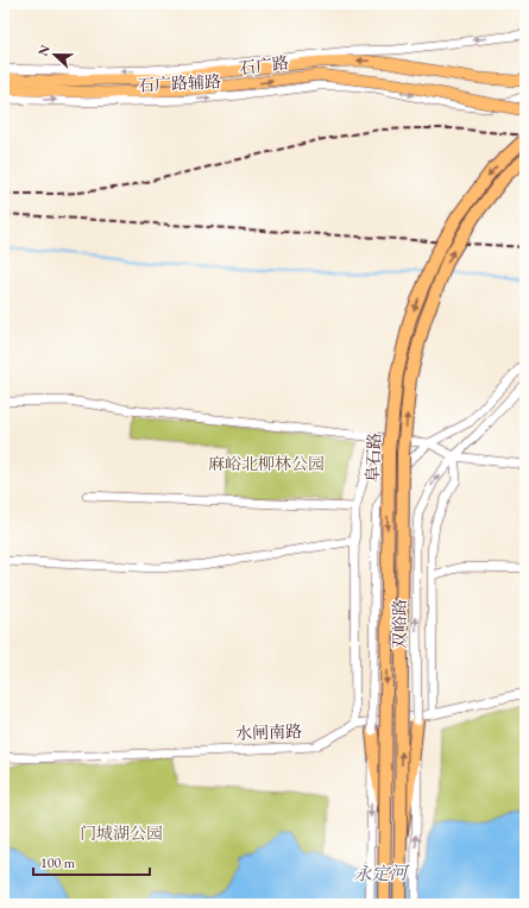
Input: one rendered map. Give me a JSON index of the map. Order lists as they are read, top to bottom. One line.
{"streets":{"highway":["阜石路"],"main road":["石广路"],"street":["石广路辅路","双峪路","水闸南路"]},"water":["永定河"],"parks":["麻峪北柳林公园","门城湖公园"],"scale_bar":"100 m","north":"left"}
